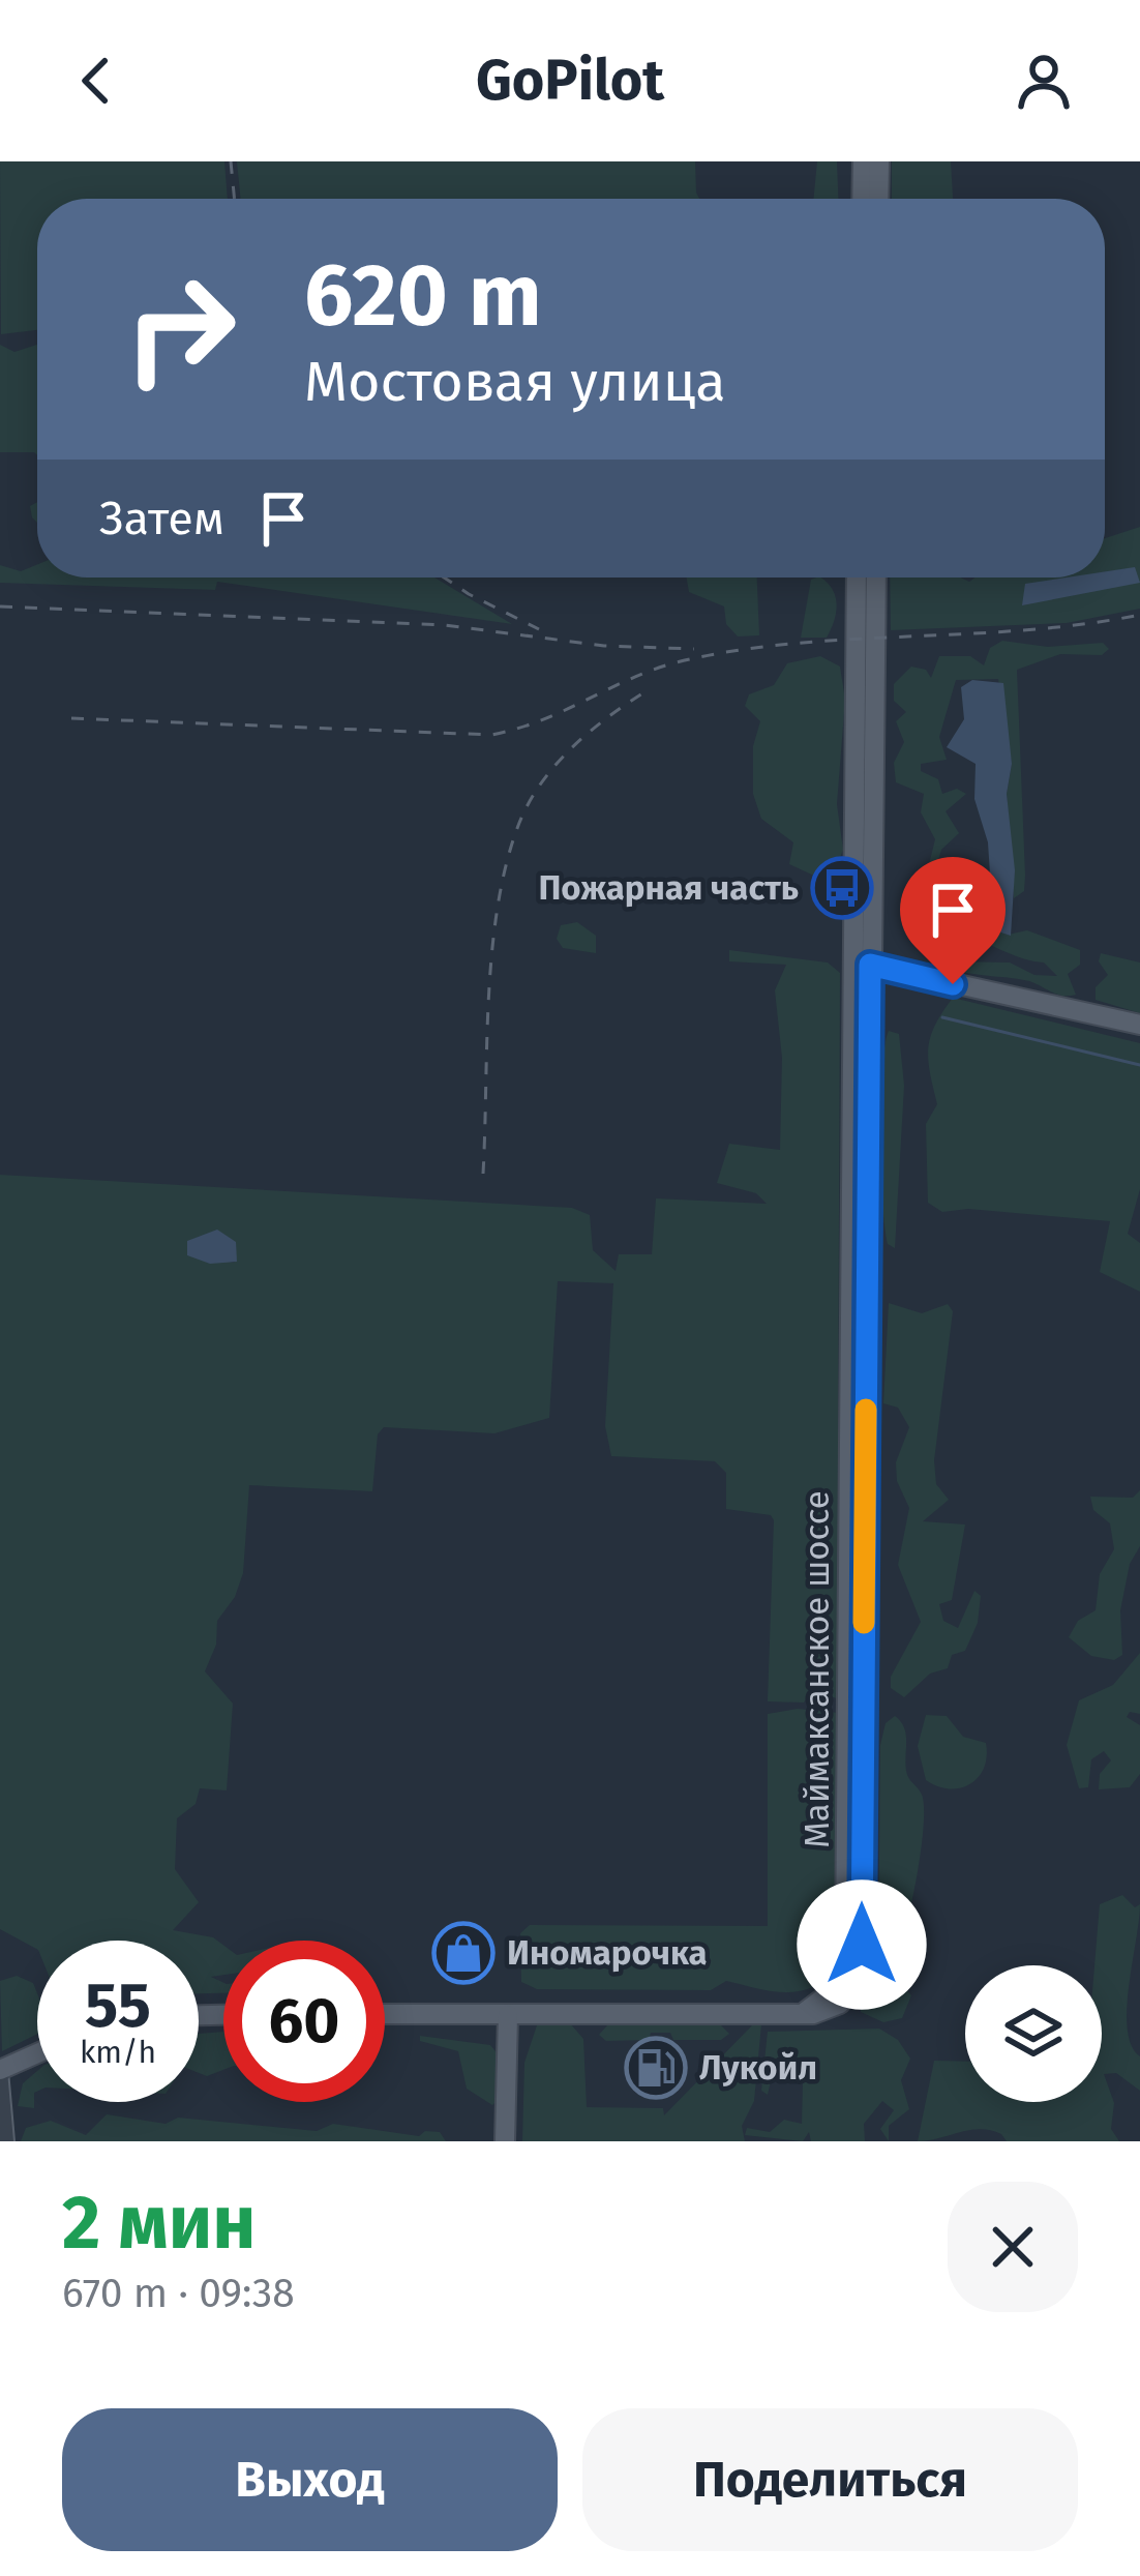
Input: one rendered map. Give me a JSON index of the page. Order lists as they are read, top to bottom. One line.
{"streets":{"main road":["Маймаксанское шоссе"]},"places":{"bus stop":["Пожарная часть"],"shop":["Иномарочка"],"fuel station":["Лукойл"]},"page":{"header":"GoPilot","turn":["620 m","Мостовая улица"],"then":"Затем","speed":"55 km/h","limit":"60","heading":["2 мин","670 m · 09:38"],"buttons":["Выход","Поделиться"]}}
